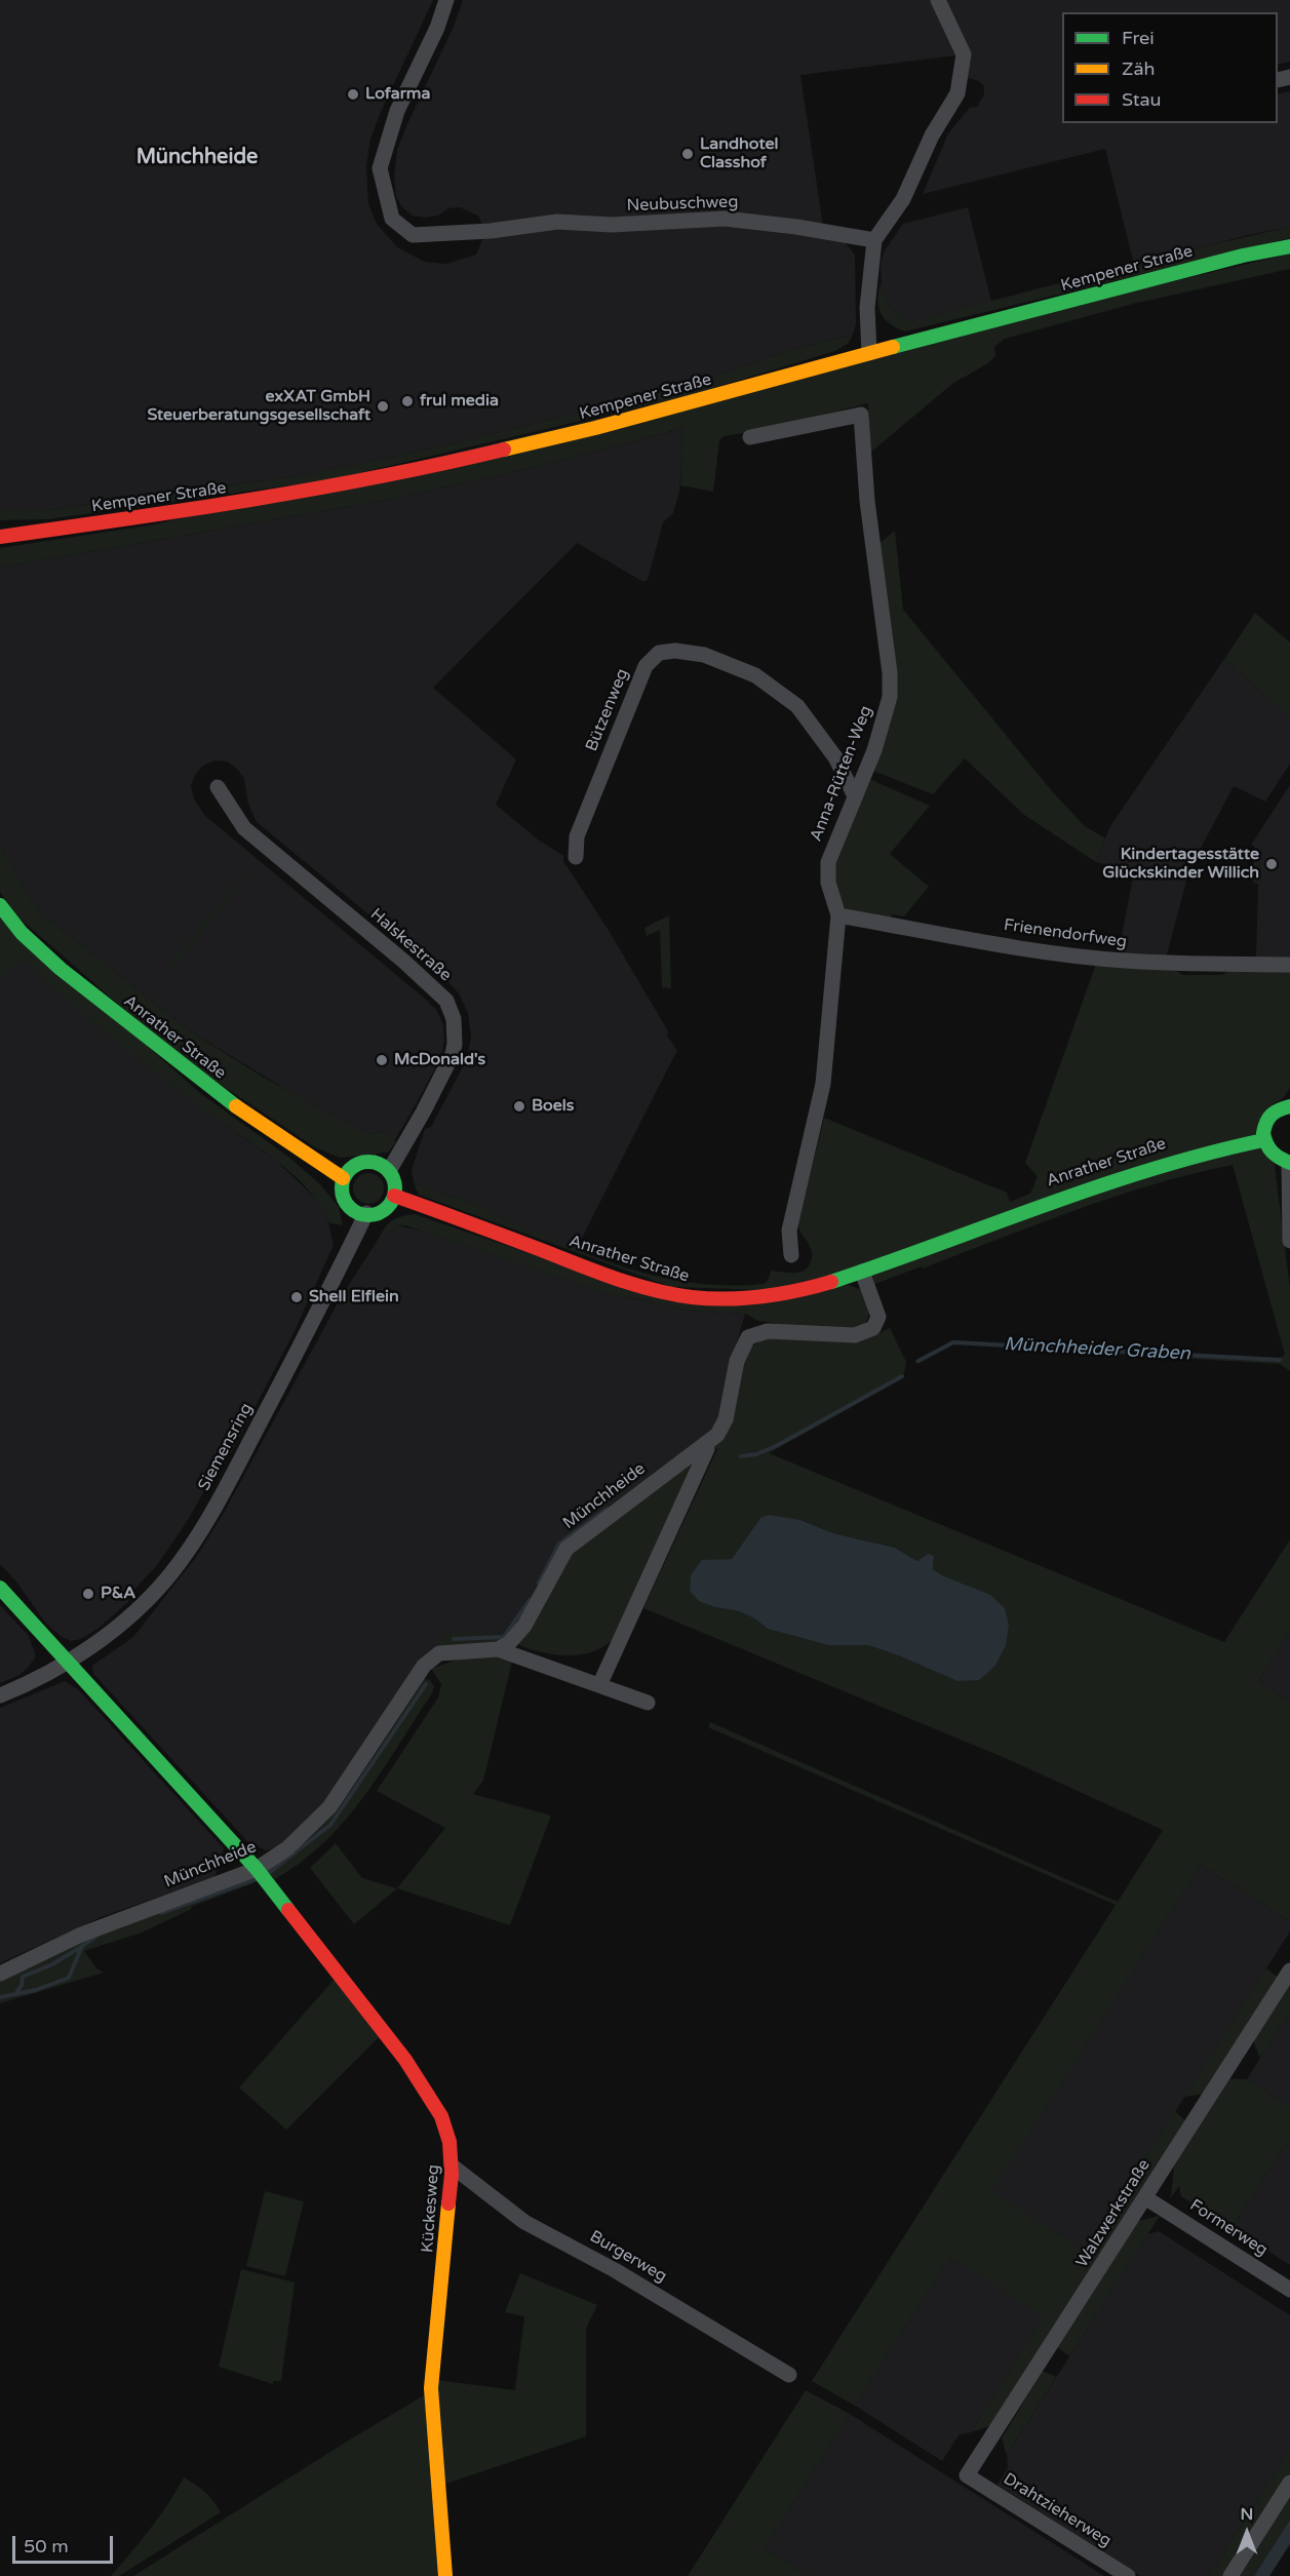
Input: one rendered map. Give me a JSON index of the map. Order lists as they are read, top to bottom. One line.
{"streets":{"street":["Neubuschweg","Kempener Straße","Bützenweg","Anna-Rütten-Weg","Frienendorfweg","Halskestraße","Anrather Straße","Siemensring","Münchheide","Kückesweg","Walzwerkstraße","Formerweg","Burgerweg","Drahtzieherweg"]},"crossings":[["Bützenweg","Anna-Rütten-Weg"],["Anna-Rütten-Weg","Frienendorfweg"],["Halskestraße","Anrather Straße"],["Halskestraße","Siemensring"],["Anrather Straße","Siemensring"],["Münchheide","Kückesweg"],["Kückesweg","Burgerweg"],["Walzwerkstraße","Formerweg"],["Walzwerkstraße","Drahtzieherweg"]],"districts":["Münchheide"],"water":["Münchheider Graben"],"places":["Lofarma","Landhotel Classhof","frul media","exXAT GmbH Steuerberatungsgesellschaft","Kindertagesstätte Glückskinder Willich","McDonald's","Boels","Shell Elflein","P&A"],"legend":["Frei","Zäh","Stau"],"scale_bar":"50 m","north":"top"}
